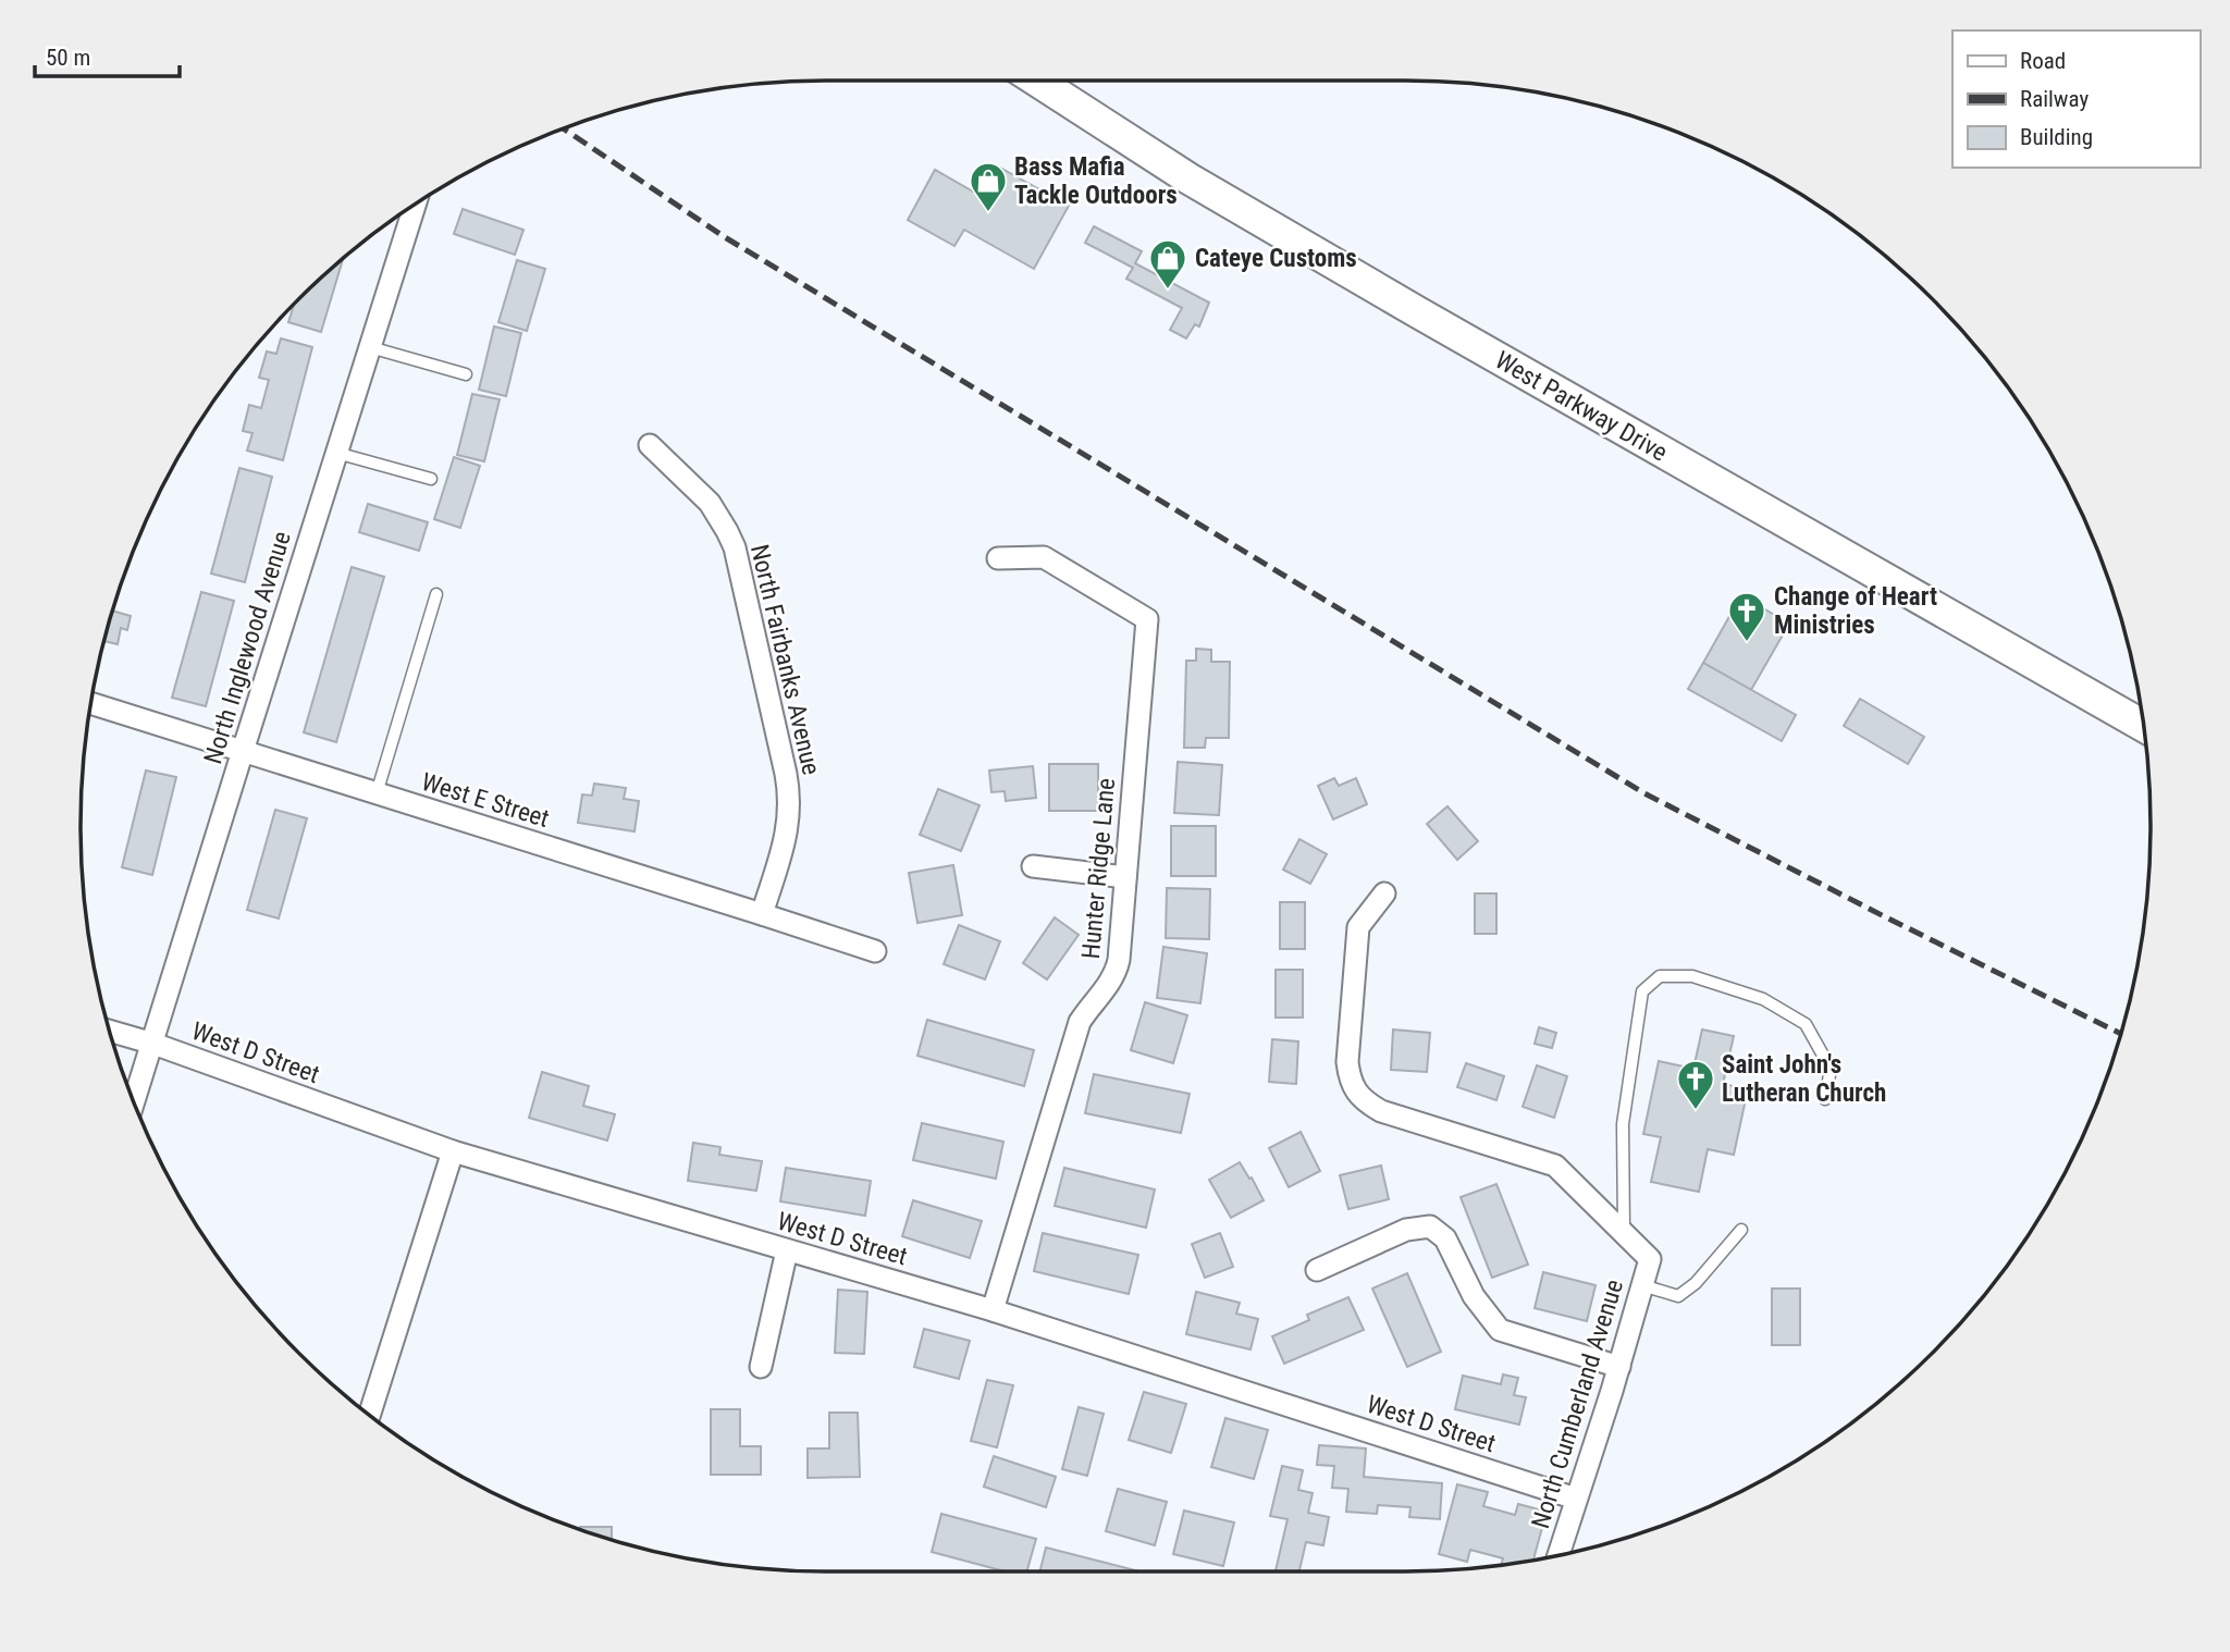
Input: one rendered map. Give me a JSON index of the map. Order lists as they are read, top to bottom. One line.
{"streets":{"main road":["West Parkway Drive"],"street":["North Inglewood Avenue","North Fairbanks Avenue","West E Street","Hunter Ridge Lane","West D Street","North Cumberland Avenue"]},"crossings":[["North Inglewood Avenue","West E Street"],["North Inglewood Avenue","West D Street"],["North Fairbanks Avenue","West E Street"],["Hunter Ridge Lane","West D Street"],["West D Street","North Cumberland Avenue"]],"places":{"shop":["Bass Mafia Tackle Outdoors","Cateye Customs"],"church":["Change of Heart Ministries","Saint John's Lutheran Church"]},"legend":["Road","Railway","Building"],"scale_bar":"50 m"}
